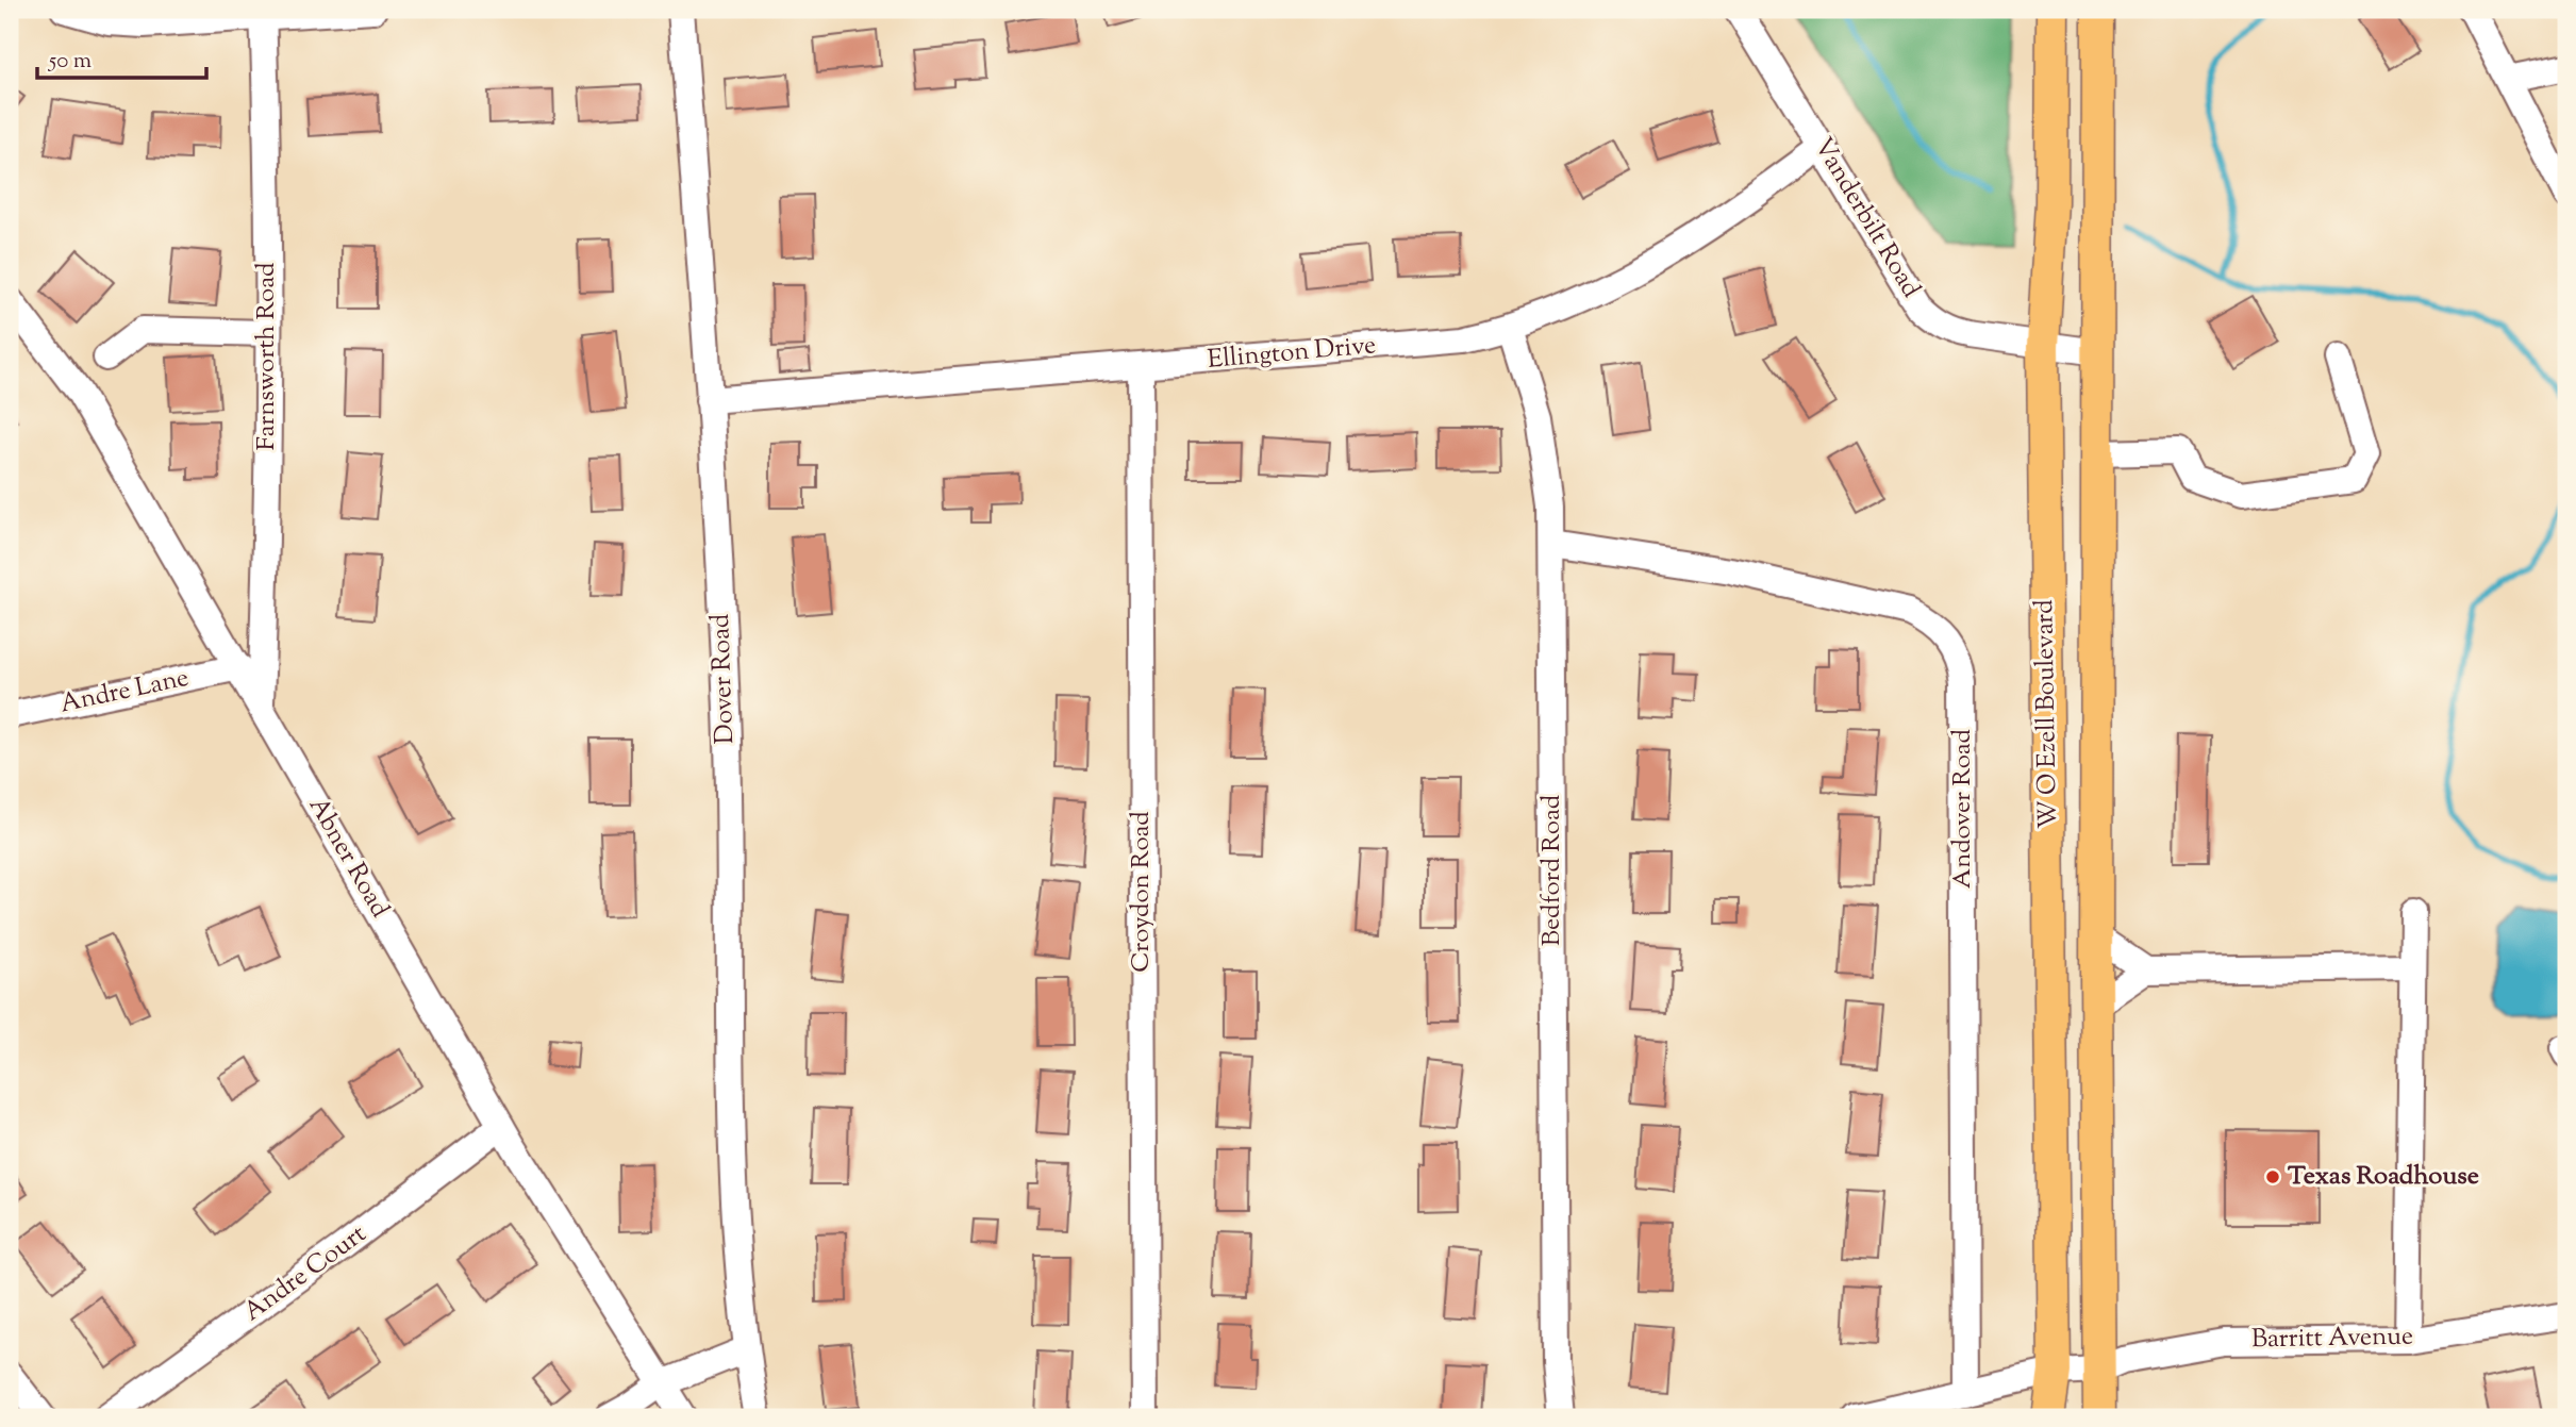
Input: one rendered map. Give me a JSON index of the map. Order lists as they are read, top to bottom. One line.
{"streets":{"main road":["W O Ezell Boulevard"],"street":["Vanderbilt Road","Ellington Drive","Farnsworth Road","Dover Road","Andre Lane","Andover Road","Abner Road","Bedford Road","Croydon Road","Andre Court","Barritt Avenue"]},"crossings":[["Vanderbilt Road","Ellington Drive"],["Vanderbilt Road","W O Ezell Boulevard"],["Ellington Drive","Dover Road"],["Ellington Drive","Bedford Road"],["Ellington Drive","Croydon Road"],["Farnsworth Road","Abner Road"],["Andre Lane","Abner Road"],["W O Ezell Boulevard","Barritt Avenue"],["Andover Road","Bedford Road"],["Andover Road","Barritt Avenue"],["Abner Road","Andre Court"]],"places":["Texas Roadhouse"],"scale_bar":"50 m"}
